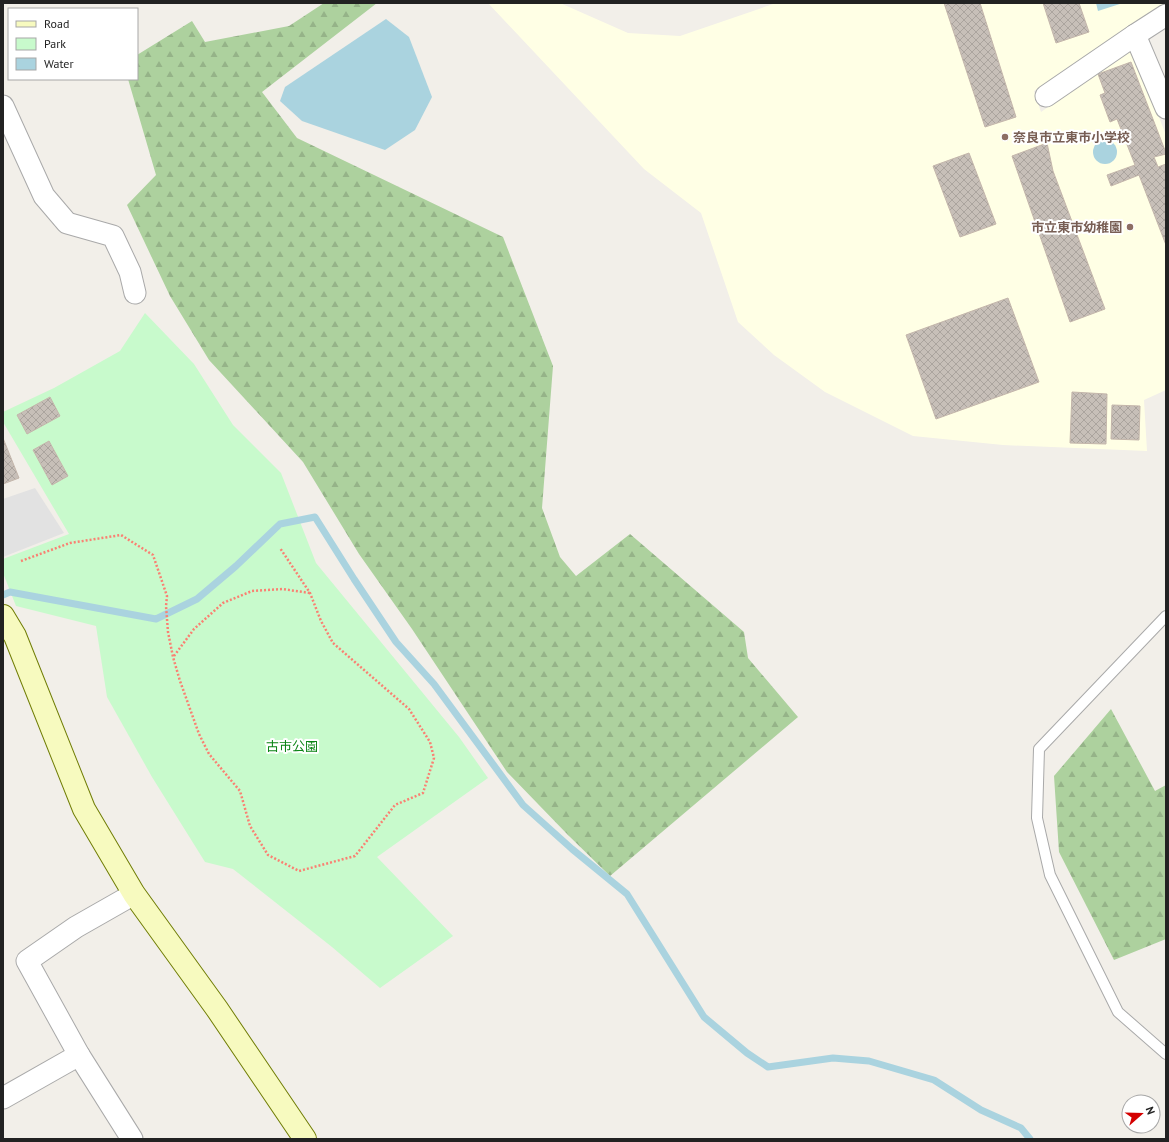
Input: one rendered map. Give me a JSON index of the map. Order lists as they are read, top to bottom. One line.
{"parks":["古市公園"],"places":["奈良市立東市小学校","市立東市幼稚園"],"legend":["Road","Park","Water"],"north":"right"}
